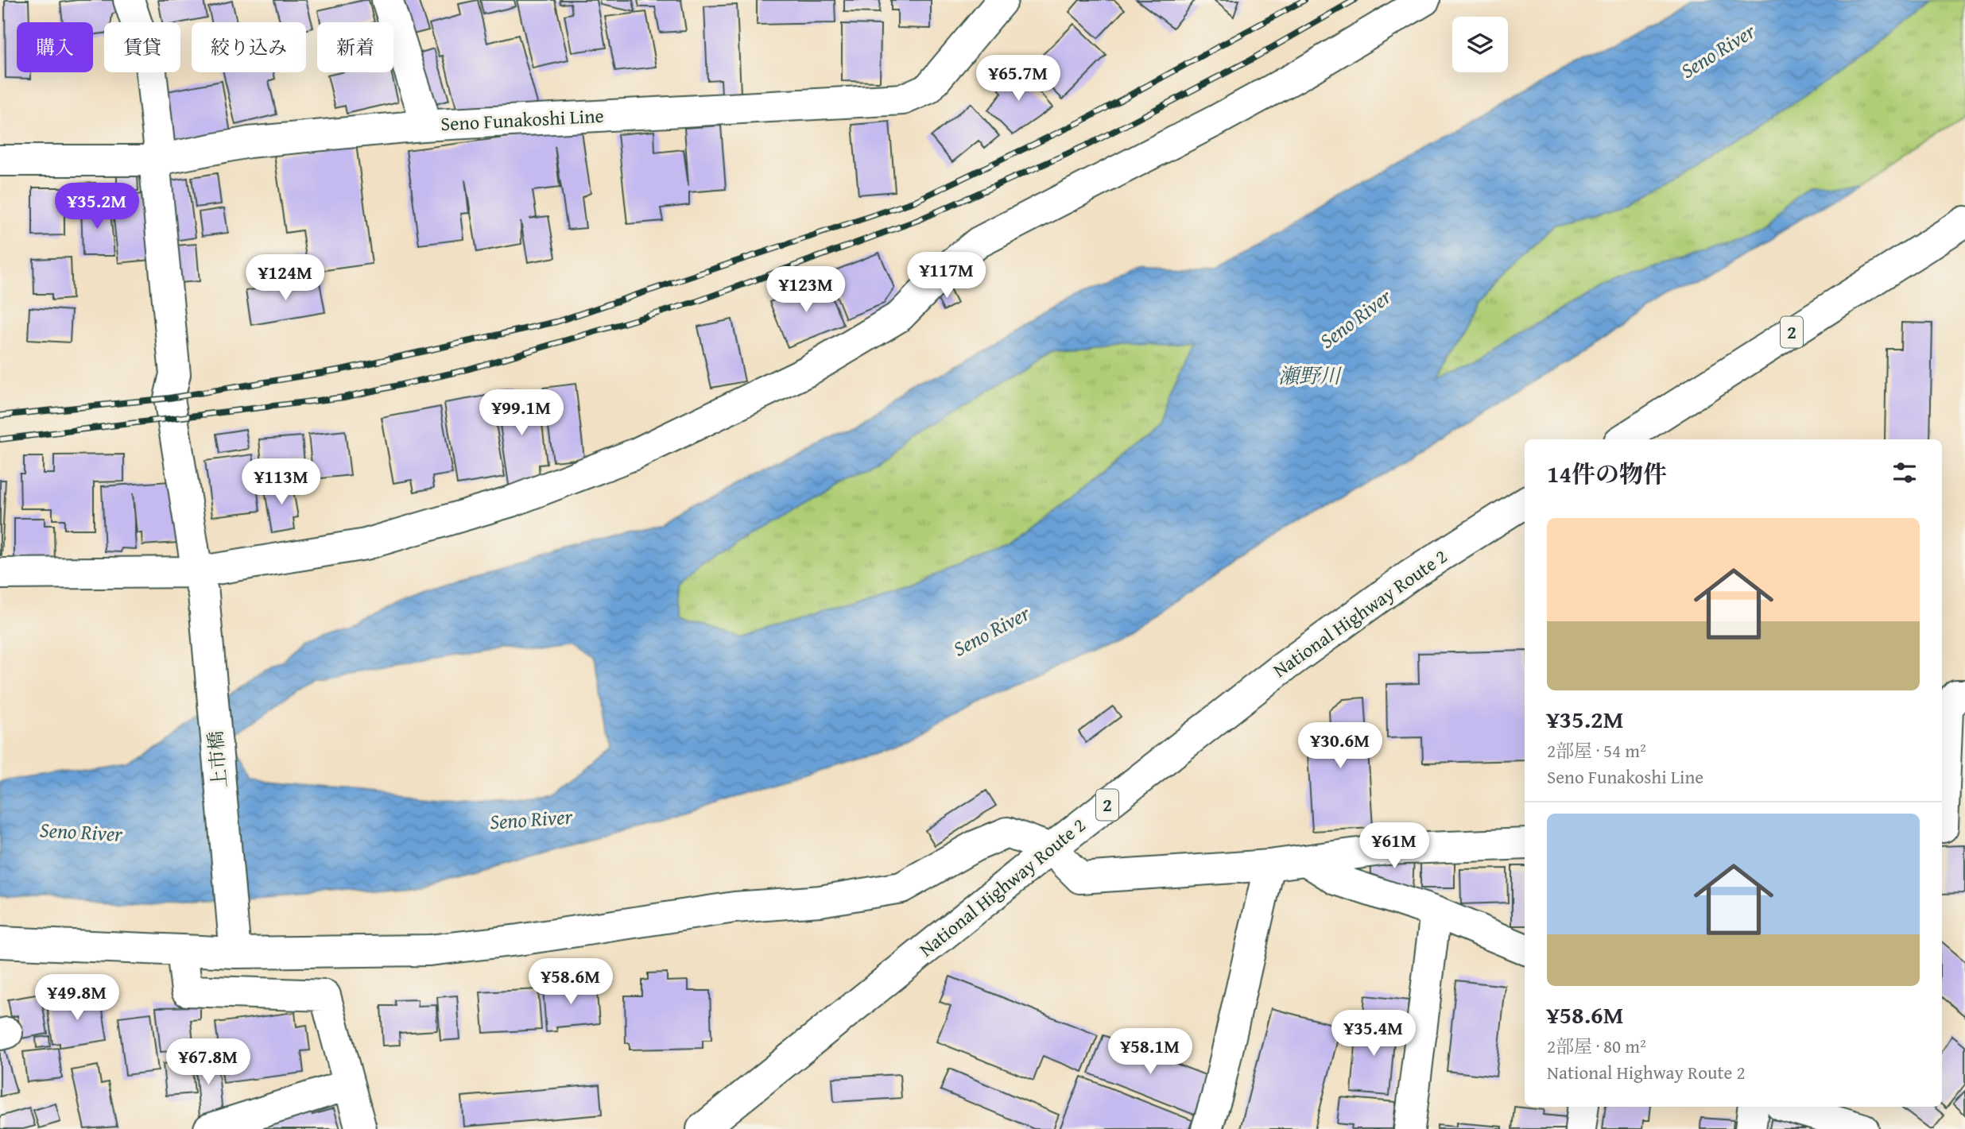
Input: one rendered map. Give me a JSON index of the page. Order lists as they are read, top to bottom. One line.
{"streets":{"main road":["Seno Funakoshi Line","2","National Highway Route 2","上市橋"]},"crossings":[["Seno Funakoshi Line","上市橋"]],"water":["Seno River","瀬野川"],"page":{"chip":["購入","賃貸","絞り込み","新着"],"price":["¥65.7M","¥35.2M","¥117M","¥124M","¥123M","¥99.1M","¥113M","¥30.6M","¥61M","¥58.6M","¥49.8M","¥35.4M","¥58.1M","¥67.8M"],"heading":"14件の物件","list":[{"name":"¥35.2M","note":"2部屋 · 54 m² · Seno Funakoshi Line"},{"name":"¥58.6M","note":"2部屋 · 80 m² · National Highway Route 2"}]}}
